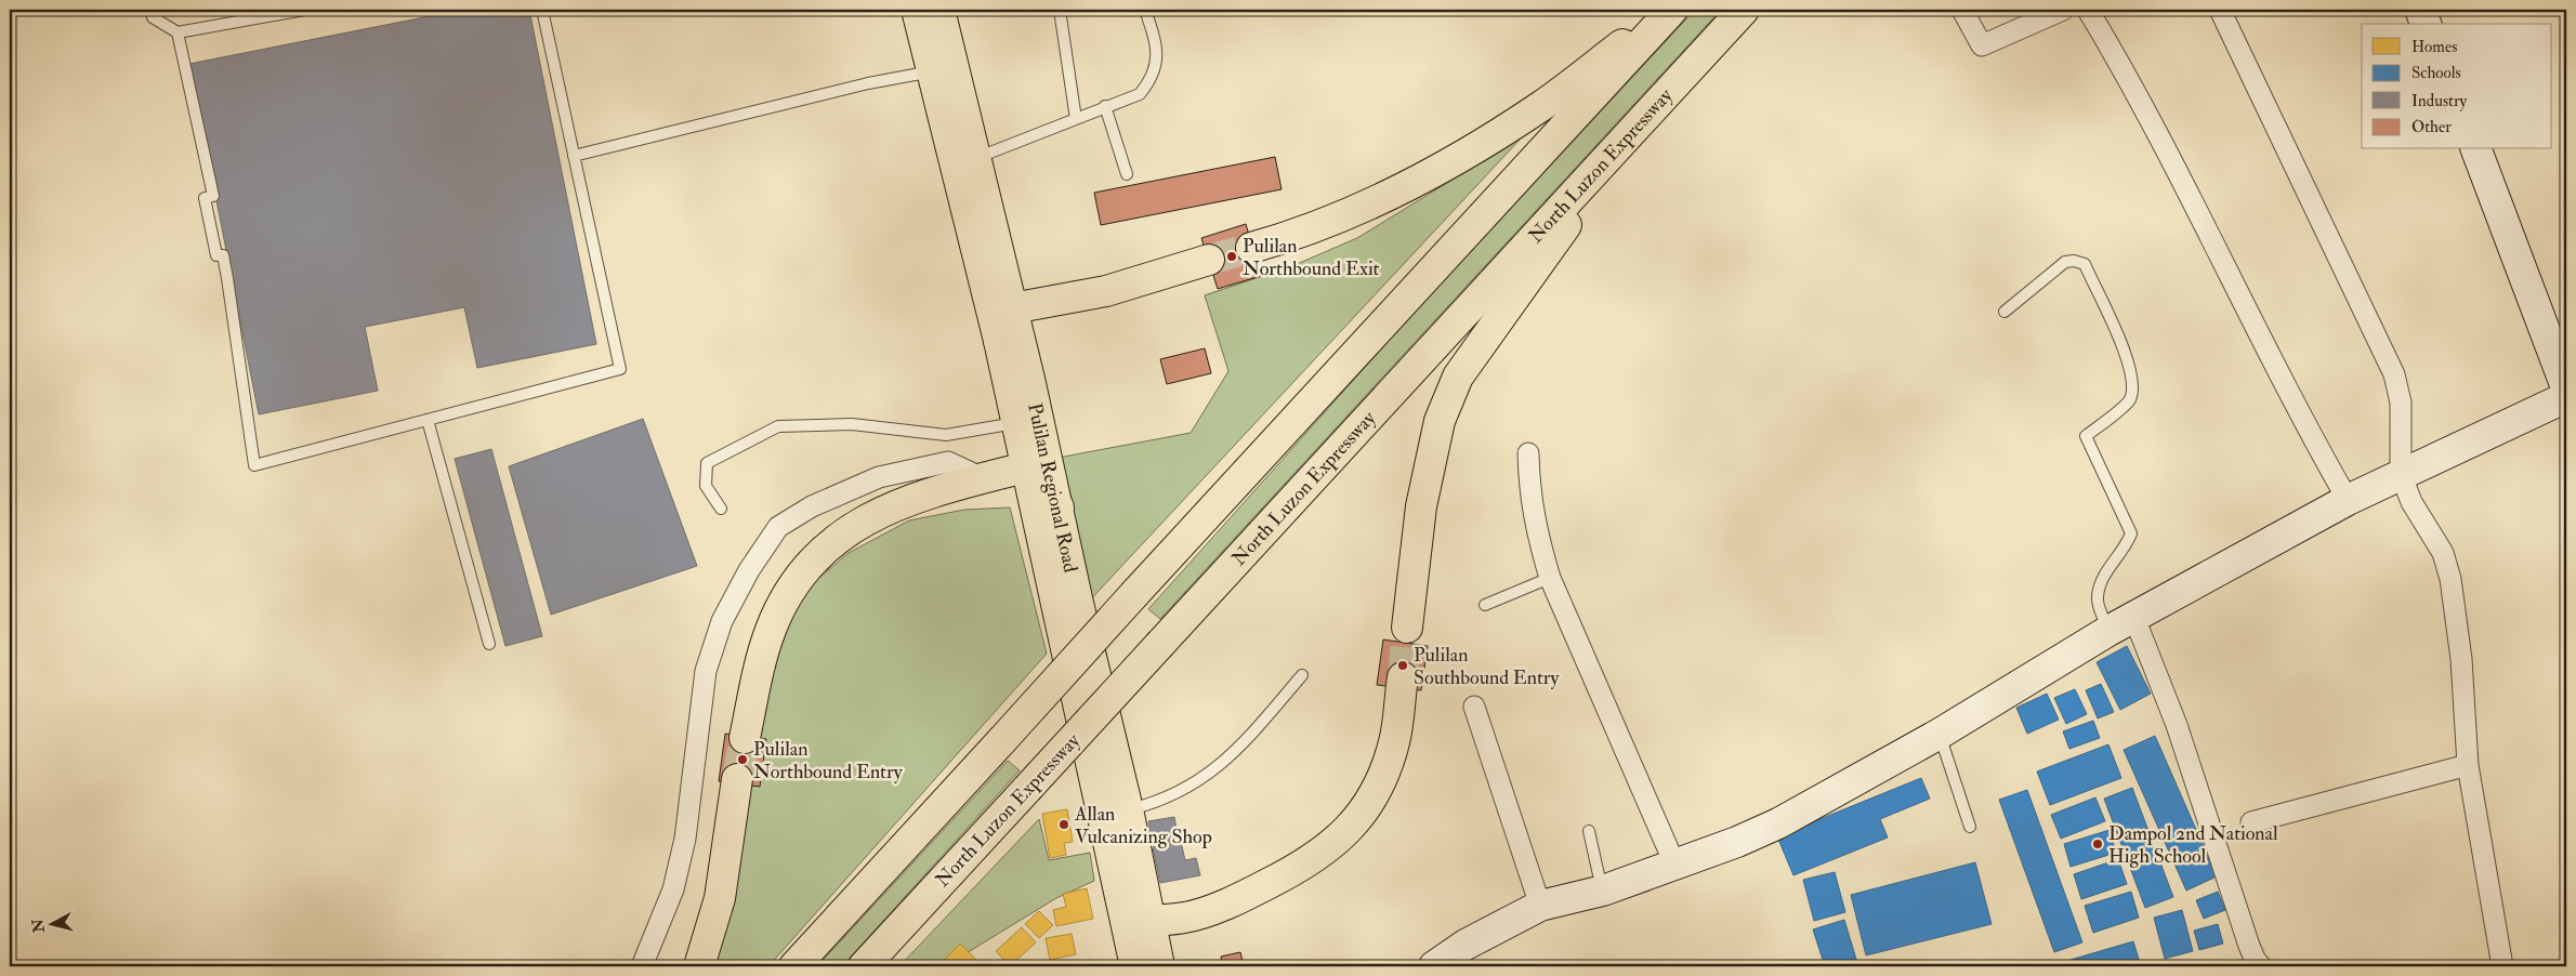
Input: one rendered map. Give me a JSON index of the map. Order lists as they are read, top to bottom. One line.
{"streets":{"main road":["North Luzon Expressway","Pulilan Regional Road"]},"places":["Pulilan Northbound Exit","Pulilan Southbound Entry","Pulilan Northbound Entry","Allan Vulcanizing Shop","Dampol 2nd National High School"],"legend":["Homes","Schools","Industry","Other"],"north":"left"}
